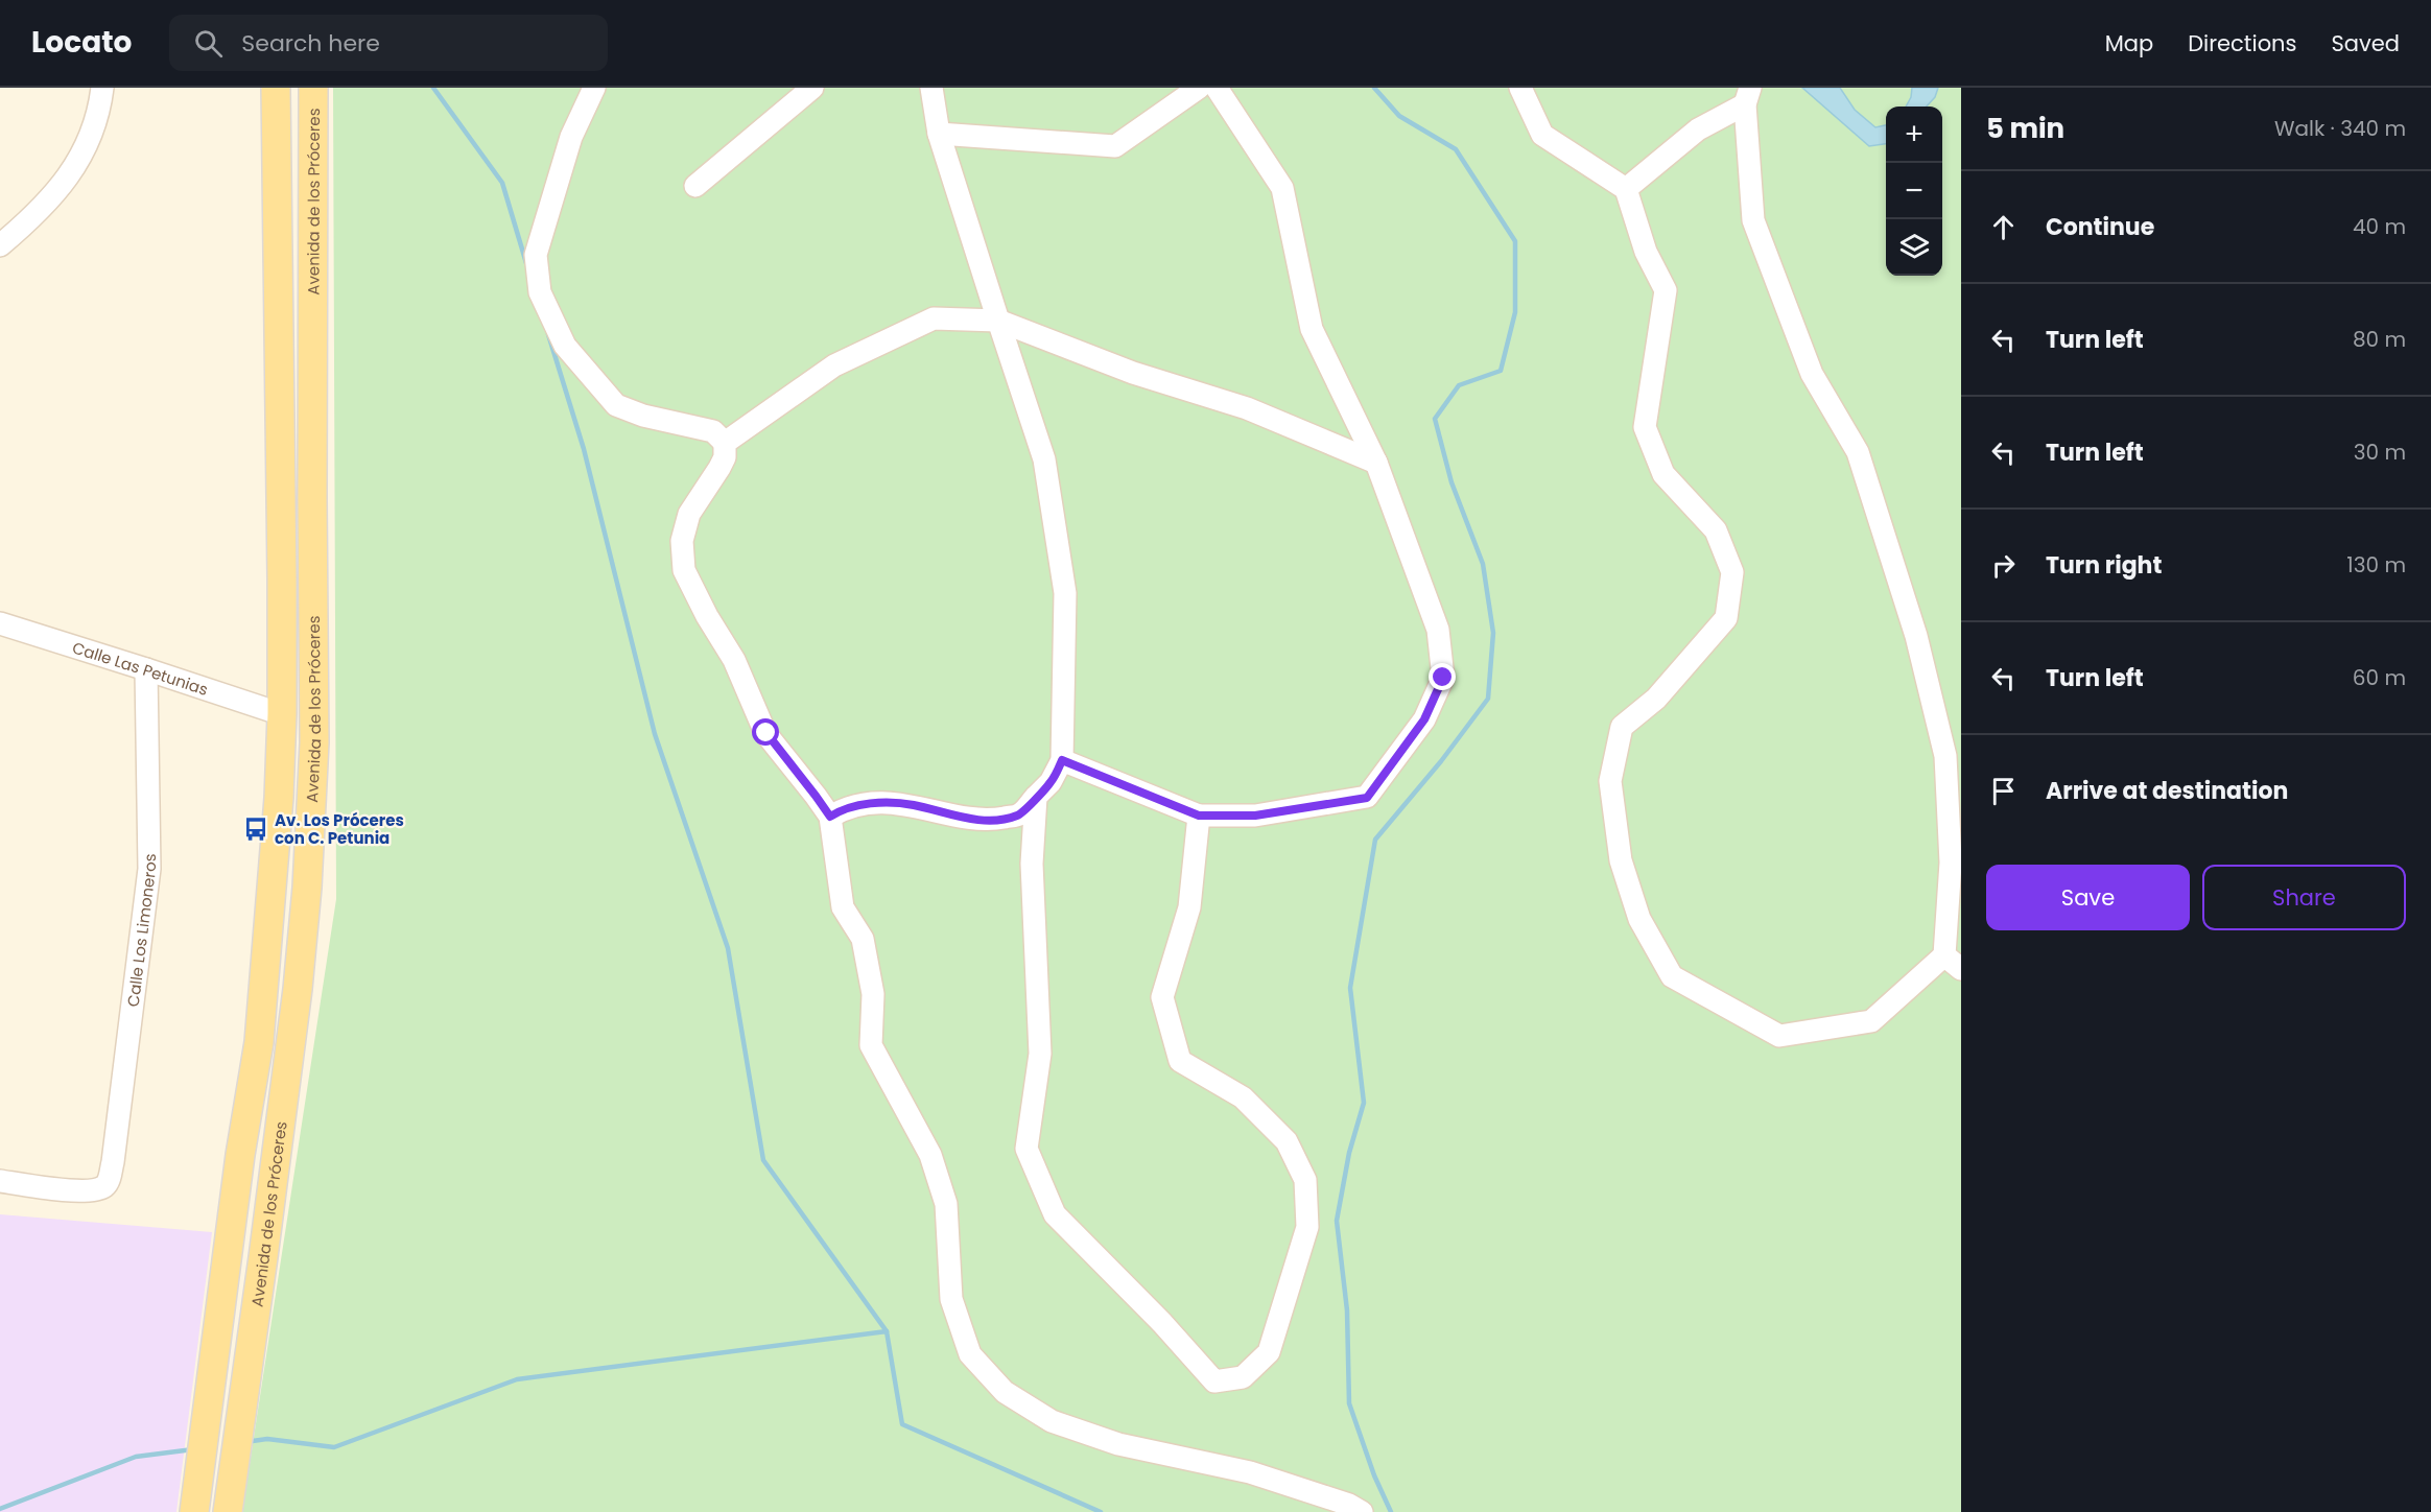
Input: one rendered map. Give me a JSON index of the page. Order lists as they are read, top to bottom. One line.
{"streets":{"main road":["Avenida de los Próceres"],"street":["Calle Las Petunias","Calle Los Limoneros"]},"crossings":[["Avenida de los Próceres","Calle Las Petunias"],["Calle Las Petunias","Calle Los Limoneros"]],"places":{"bus stop":["Av. Los Próceres con C. Petunia"]},"page":{"header":"Locato","search":"Search here","nav":["Map","Directions","Saved"],"heading":["5 min","Walk · 340 m"],"map_buttons":["+","−"],"list":[["Continue","40 m"],["Turn left","80 m"],["Turn left","30 m"],["Turn right","130 m"],["Turn left","60 m"],"Arrive at destination"],"buttons":["Save","Share"]}}
